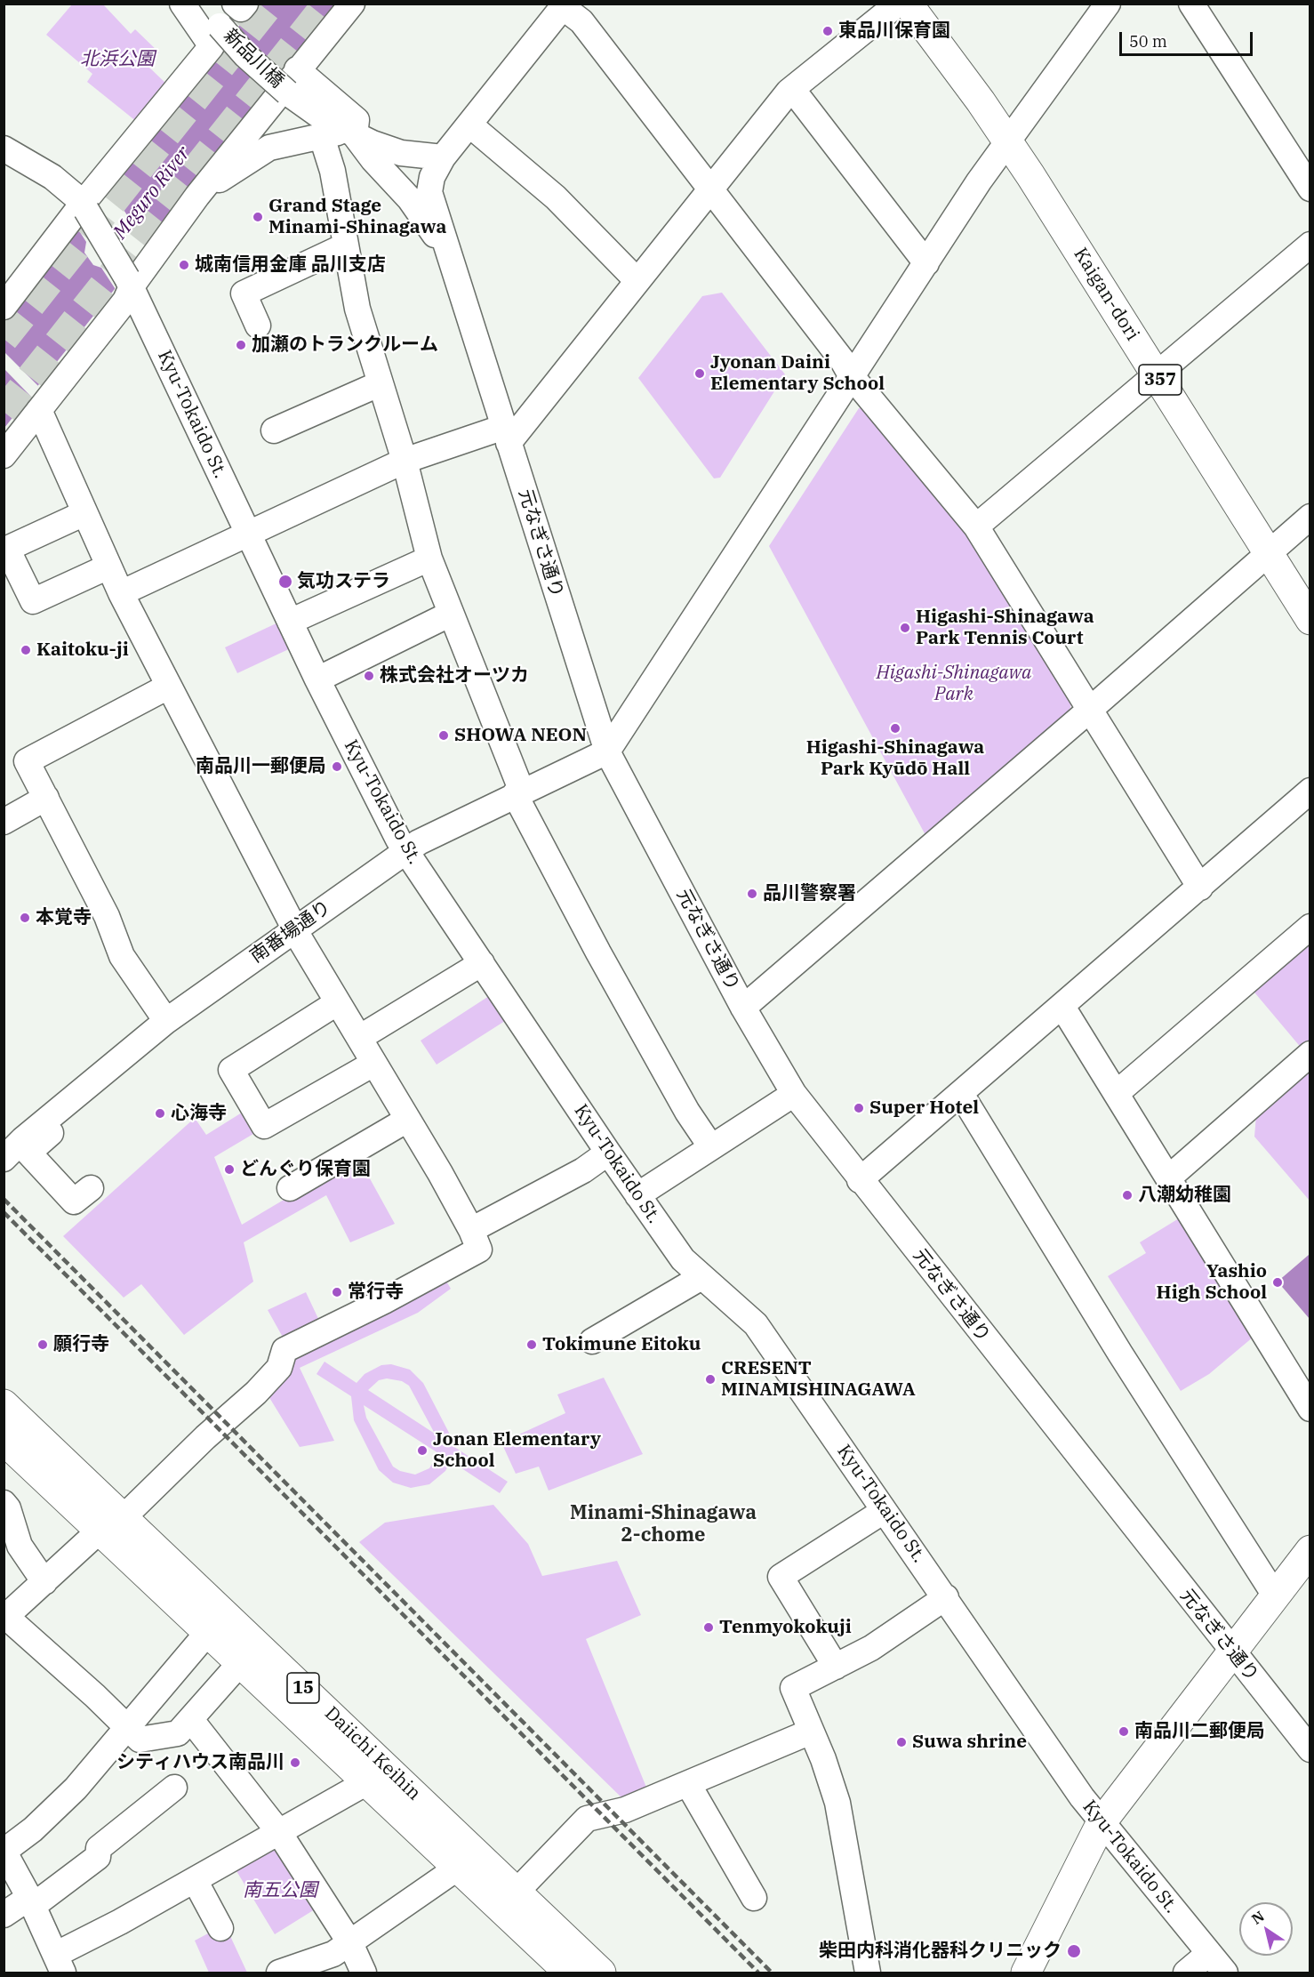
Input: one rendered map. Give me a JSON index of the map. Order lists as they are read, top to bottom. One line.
{"streets":{"main road":["Kaigan-dori","357","15","Daiichi Keihin"],"street":["新品川橋","Kyu-Tokaido St.","元なぎさ通り","南番場通り"]},"crossings":[["Kyu-Tokaido St.","南番場通り"],["元なぎさ通り","南番場通り"]],"districts":["Minami-Shinagawa 2-chome"],"water":["Meguro River"],"parks":["北浜公園","Higashi-Shinagawa Park","南五公園"],"places":["東品川保育園","Grand Stage Minami-Shinagawa","城南信用金庫 品川支店","加瀬のトランクルーム","Jyonan Daini Elementary School","気功ステラ","Higashi-Shinagawa Park Tennis Court","Kaitoku-ji","株式会社オーツカ","Higashi-Shinagawa Park Kyūdō Hall","SHOWA NEON","南品川一郵便局","品川警察署","本覚寺","Super Hotel","心海寺","どんぐり保育園","八潮幼稚園","Yashio High School","常行寺","願行寺","Tokimune Eitoku","CRESENT MINAMISHINAGAWA","Jonan Elementary School","Tenmyokokuji","南品川二郵便局","Suwa shrine","シティハウス南品川","柴田内科消化器科クリニック"],"scale_bar":"50 m","north":"top left"}
